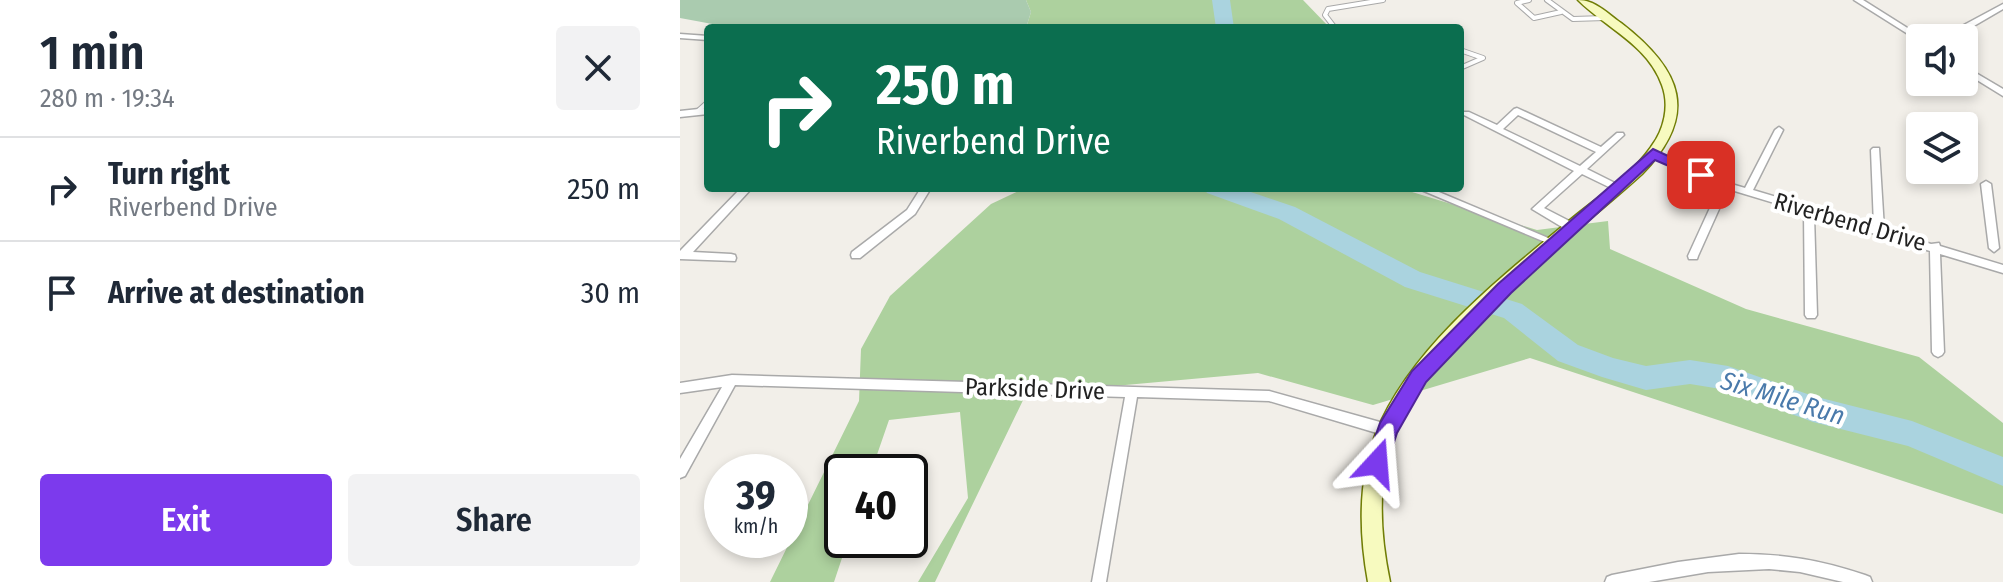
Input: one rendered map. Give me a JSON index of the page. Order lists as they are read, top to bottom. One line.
{"streets":{"street":["Riverbend Drive","Parkside Drive"]},"water":["Six Mile Run"],"page":{"heading":["1 min","280 m · 19:34"],"turn":["250 m","Riverbend Drive"],"list":[{"name":"Turn right","note":"Riverbend Drive","value":"250 m"},{"name":"Arrive at destination","value":"30 m"}],"speed":"39 km/h","limit":"40","buttons":["Exit","Share"]}}
